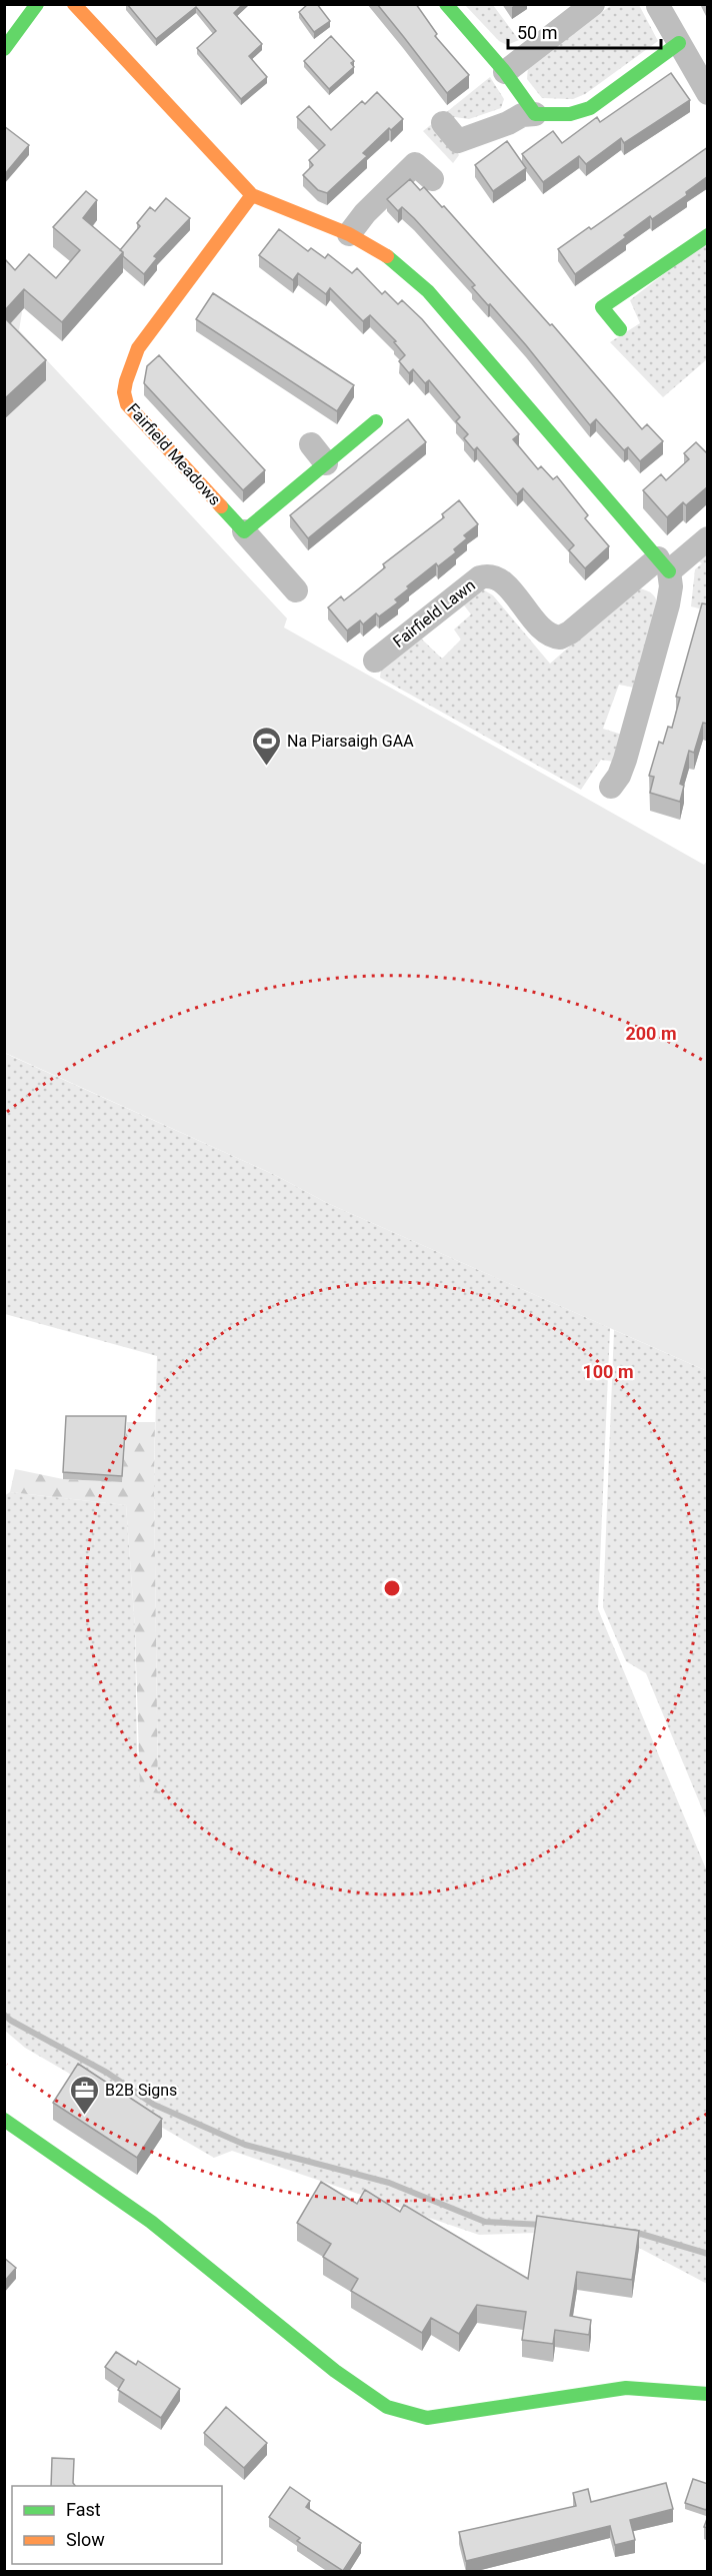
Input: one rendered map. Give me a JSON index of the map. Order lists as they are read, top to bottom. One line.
{"streets":{"street":["Fairfield Meadows","Fairfield Lawn"]},"places":{"sports":["Na Piarsaigh GAA"],"office":["B2B Signs"]},"legend":["Fast","Slow"],"scale_bar":"50 m","rings":["200 m","100 m"]}
